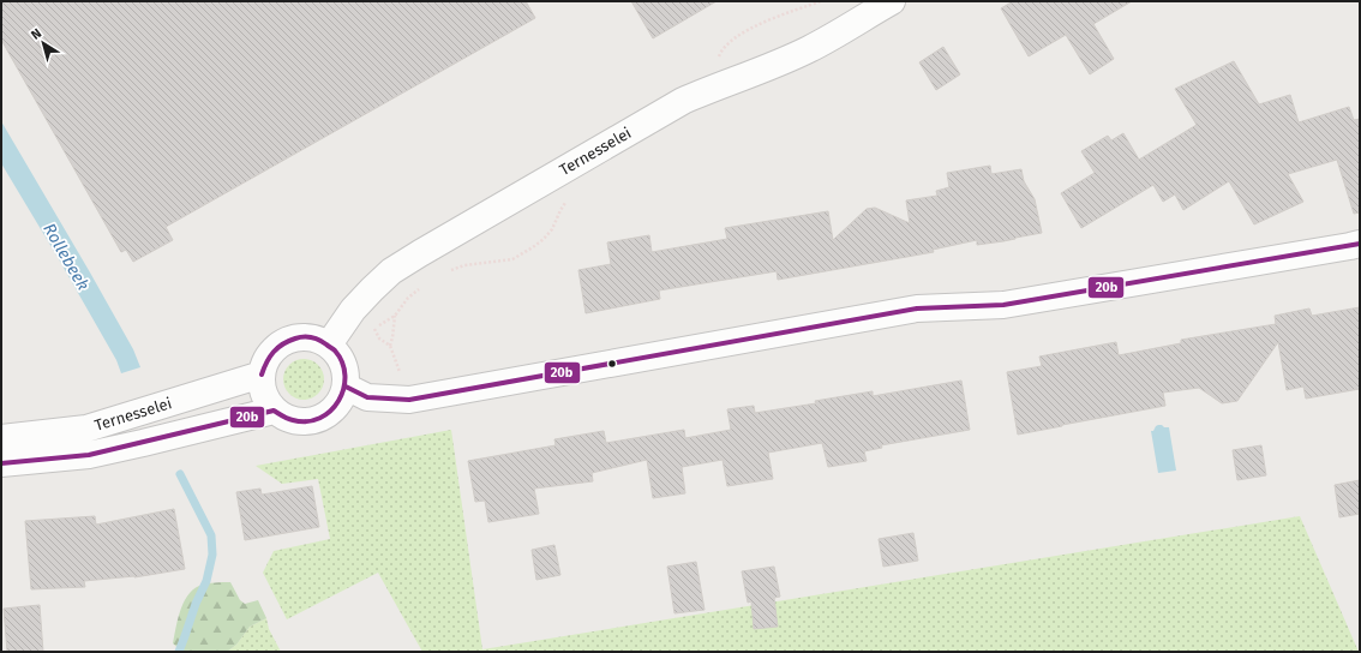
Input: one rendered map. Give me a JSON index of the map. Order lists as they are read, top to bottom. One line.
{"streets":{"street":["Ternesselei"]},"water":["Rollebeek"],"lines":["transit line 20b"],"north":"top left"}
